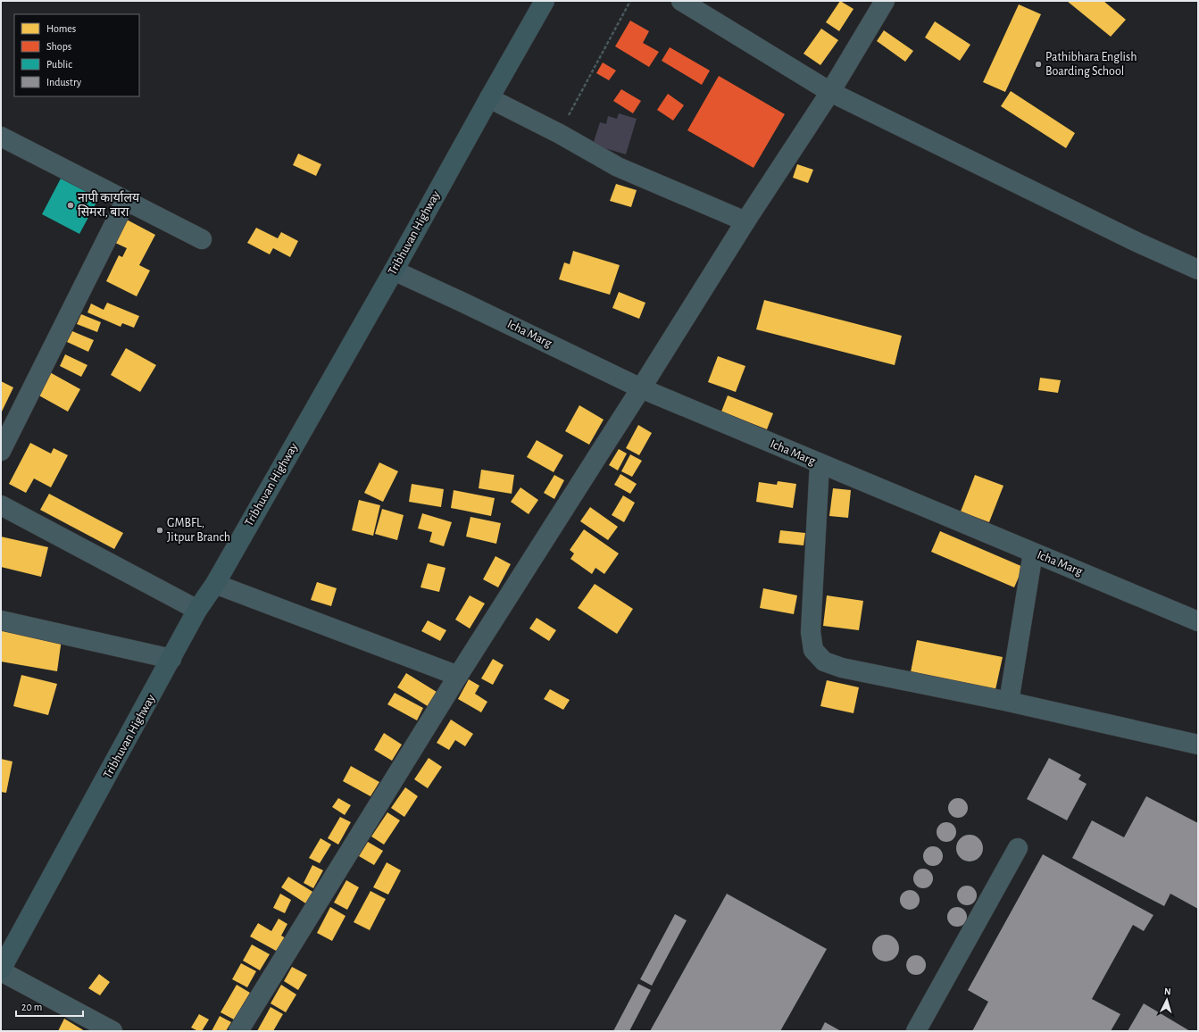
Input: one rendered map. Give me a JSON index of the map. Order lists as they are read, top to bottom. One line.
{"streets":{"highway":["Tribhuvan Highway"],"street":["Icha Marg"]},"crossings":[["Tribhuvan Highway","Icha Marg"]],"places":["Pathibhara English Boarding School","नापी कार्यालय सिमरा, बारा","GMBFL, Jitpur Branch"],"legend":["Homes","Shops","Public","Industry"],"scale_bar":"20 m","north":"top"}
